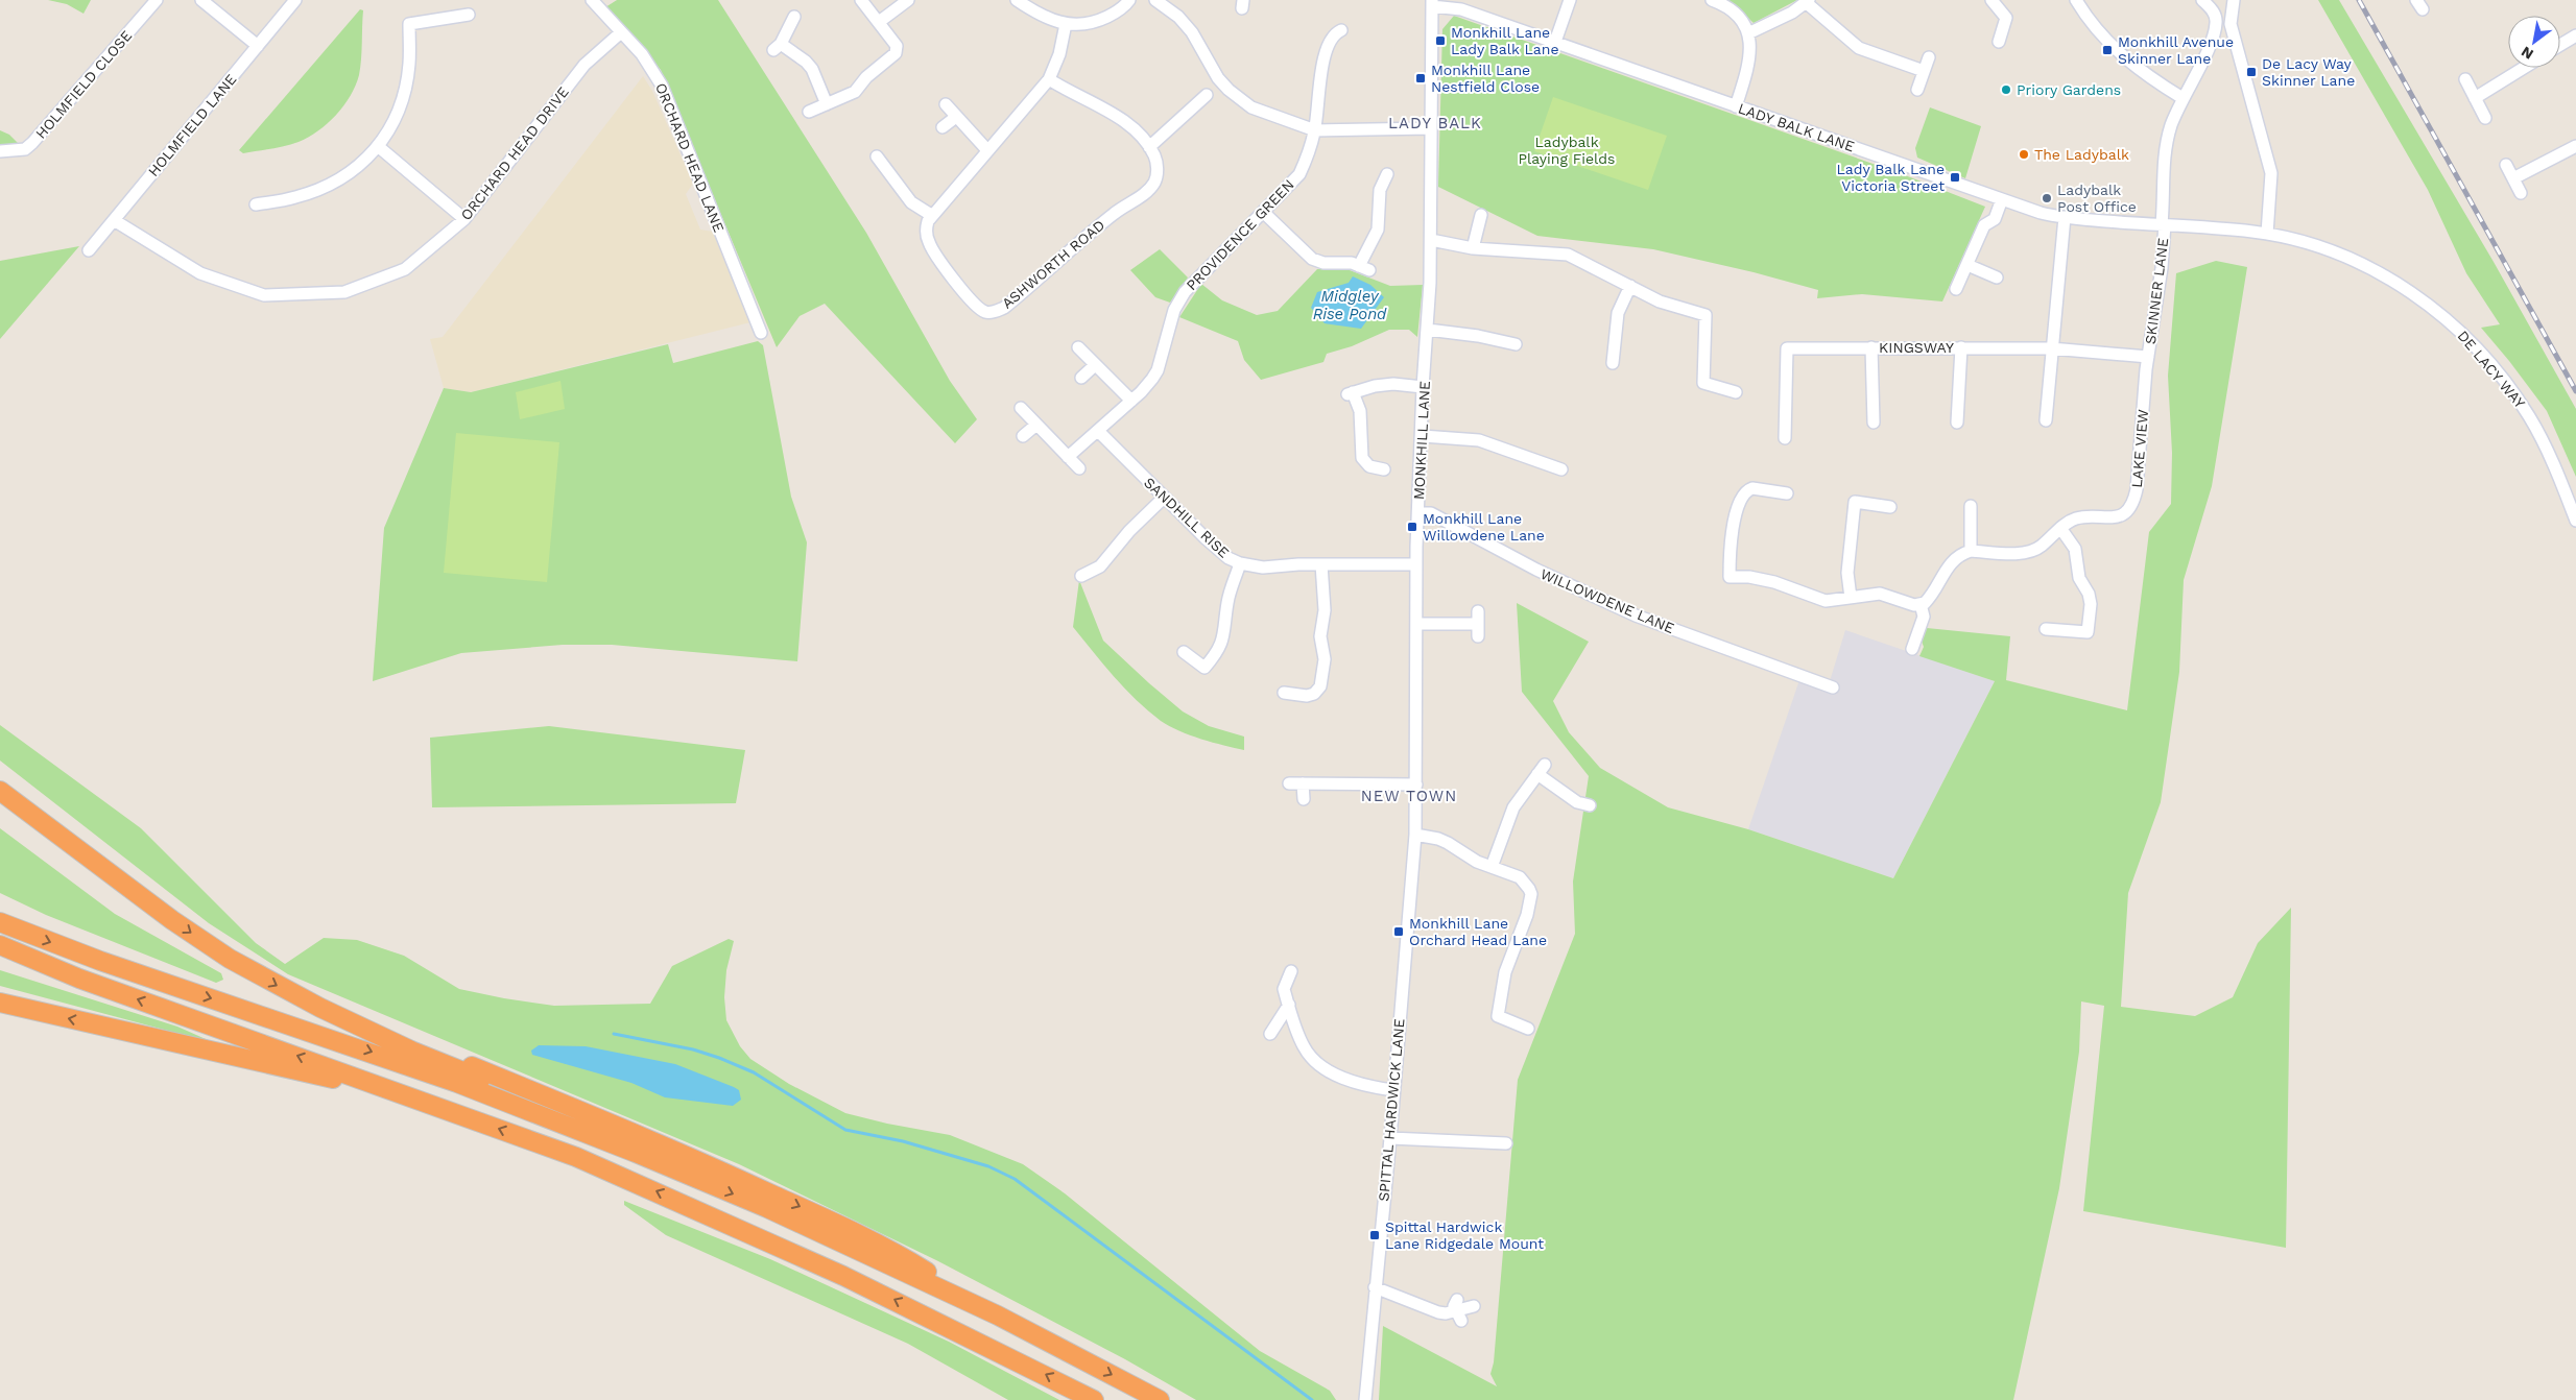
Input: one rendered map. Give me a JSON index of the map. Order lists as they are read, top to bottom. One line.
{"streets":{"street":["HOLMFIELD CLOSE","HOLMFIELD LANE","LADY BALK LANE","ORCHARD HEAD DRIVE","ORCHARD HEAD LANE","PROVIDENCE GREEN","ASHWORTH ROAD","SKINNER LANE","KINGSWAY","DE LACY WAY","MONKHILL LANE","LAKE VIEW","SANDHILL RISE","WILLOWDENE LANE","SPITTAL HARDWICK LANE"]},"crossings":[["HOLMFIELD LANE","ORCHARD HEAD DRIVE"],["LADY BALK LANE","SKINNER LANE"],["LADY BALK LANE","DE LACY WAY"],["LADY BALK LANE","MONKHILL LANE"],["ORCHARD HEAD DRIVE","ORCHARD HEAD LANE"],["PROVIDENCE GREEN","SANDHILL RISE"],["SKINNER LANE","KINGSWAY"],["SKINNER LANE","DE LACY WAY"],["SKINNER LANE","LAKE VIEW"],["KINGSWAY","LAKE VIEW"],["MONKHILL LANE","SANDHILL RISE"],["MONKHILL LANE","WILLOWDENE LANE"],["MONKHILL LANE","SPITTAL HARDWICK LANE"]],"districts":["LADY BALK","NEW TOWN"],"water":["Midgley Rise Pond"],"parks":["Ladybalk Playing Fields"],"places":{"transit":["Monkhill Lane Lady Balk Lane","Monkhill Avenue Skinner Lane","De Lacy Way Skinner Lane","Monkhill Lane Nestfield Close","Lady Balk Lane Victoria Street","Monkhill Lane Willowdene Lane","Monkhill Lane Orchard Head Lane","Spittal Hardwick Lane Ridgedale Mount"],"other":["Priory Gardens","The Ladybalk","Ladybalk Post Office"]},"north":"bottom left"}
